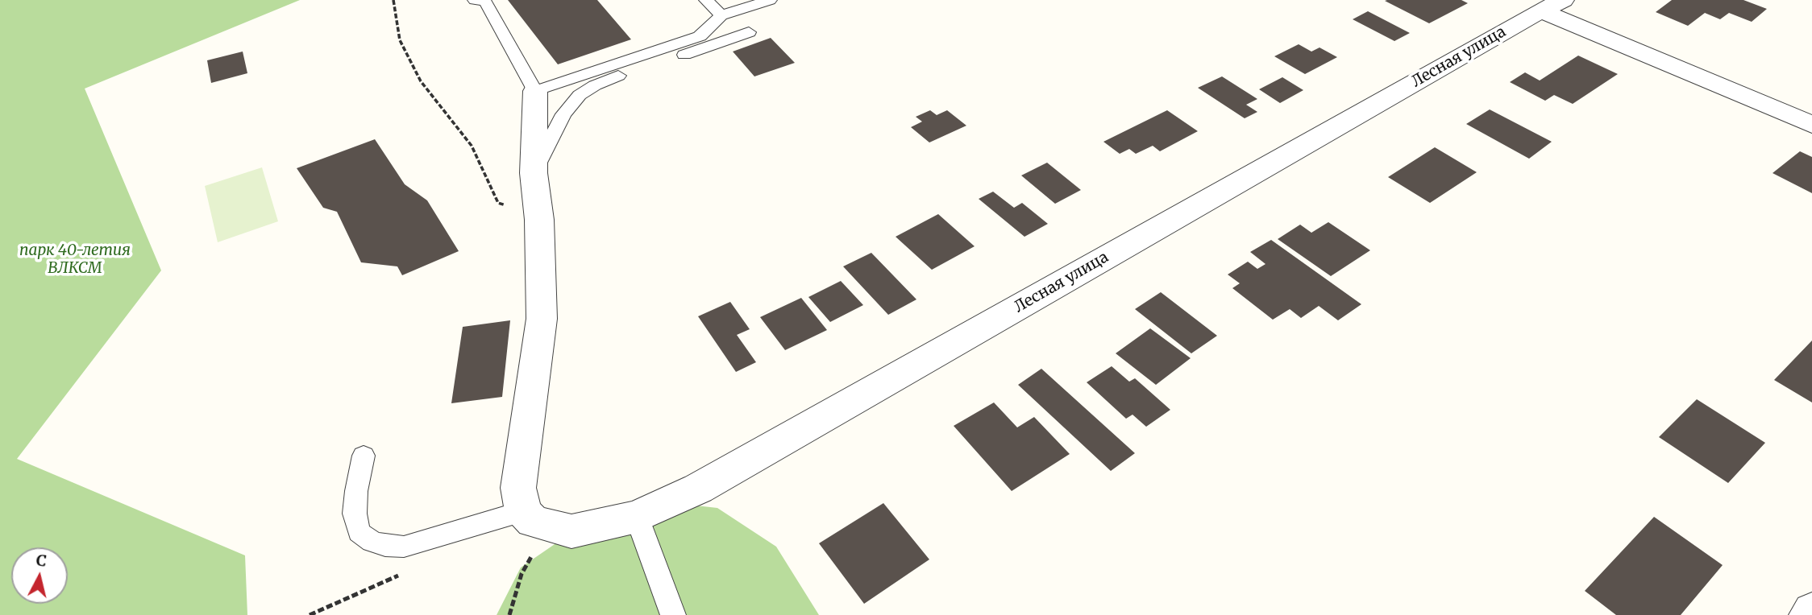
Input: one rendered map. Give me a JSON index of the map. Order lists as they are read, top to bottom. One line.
{"streets":{"street":["Лесная улица"]},"parks":["парк 40-летия ВЛКСМ"],"north":"top"}
